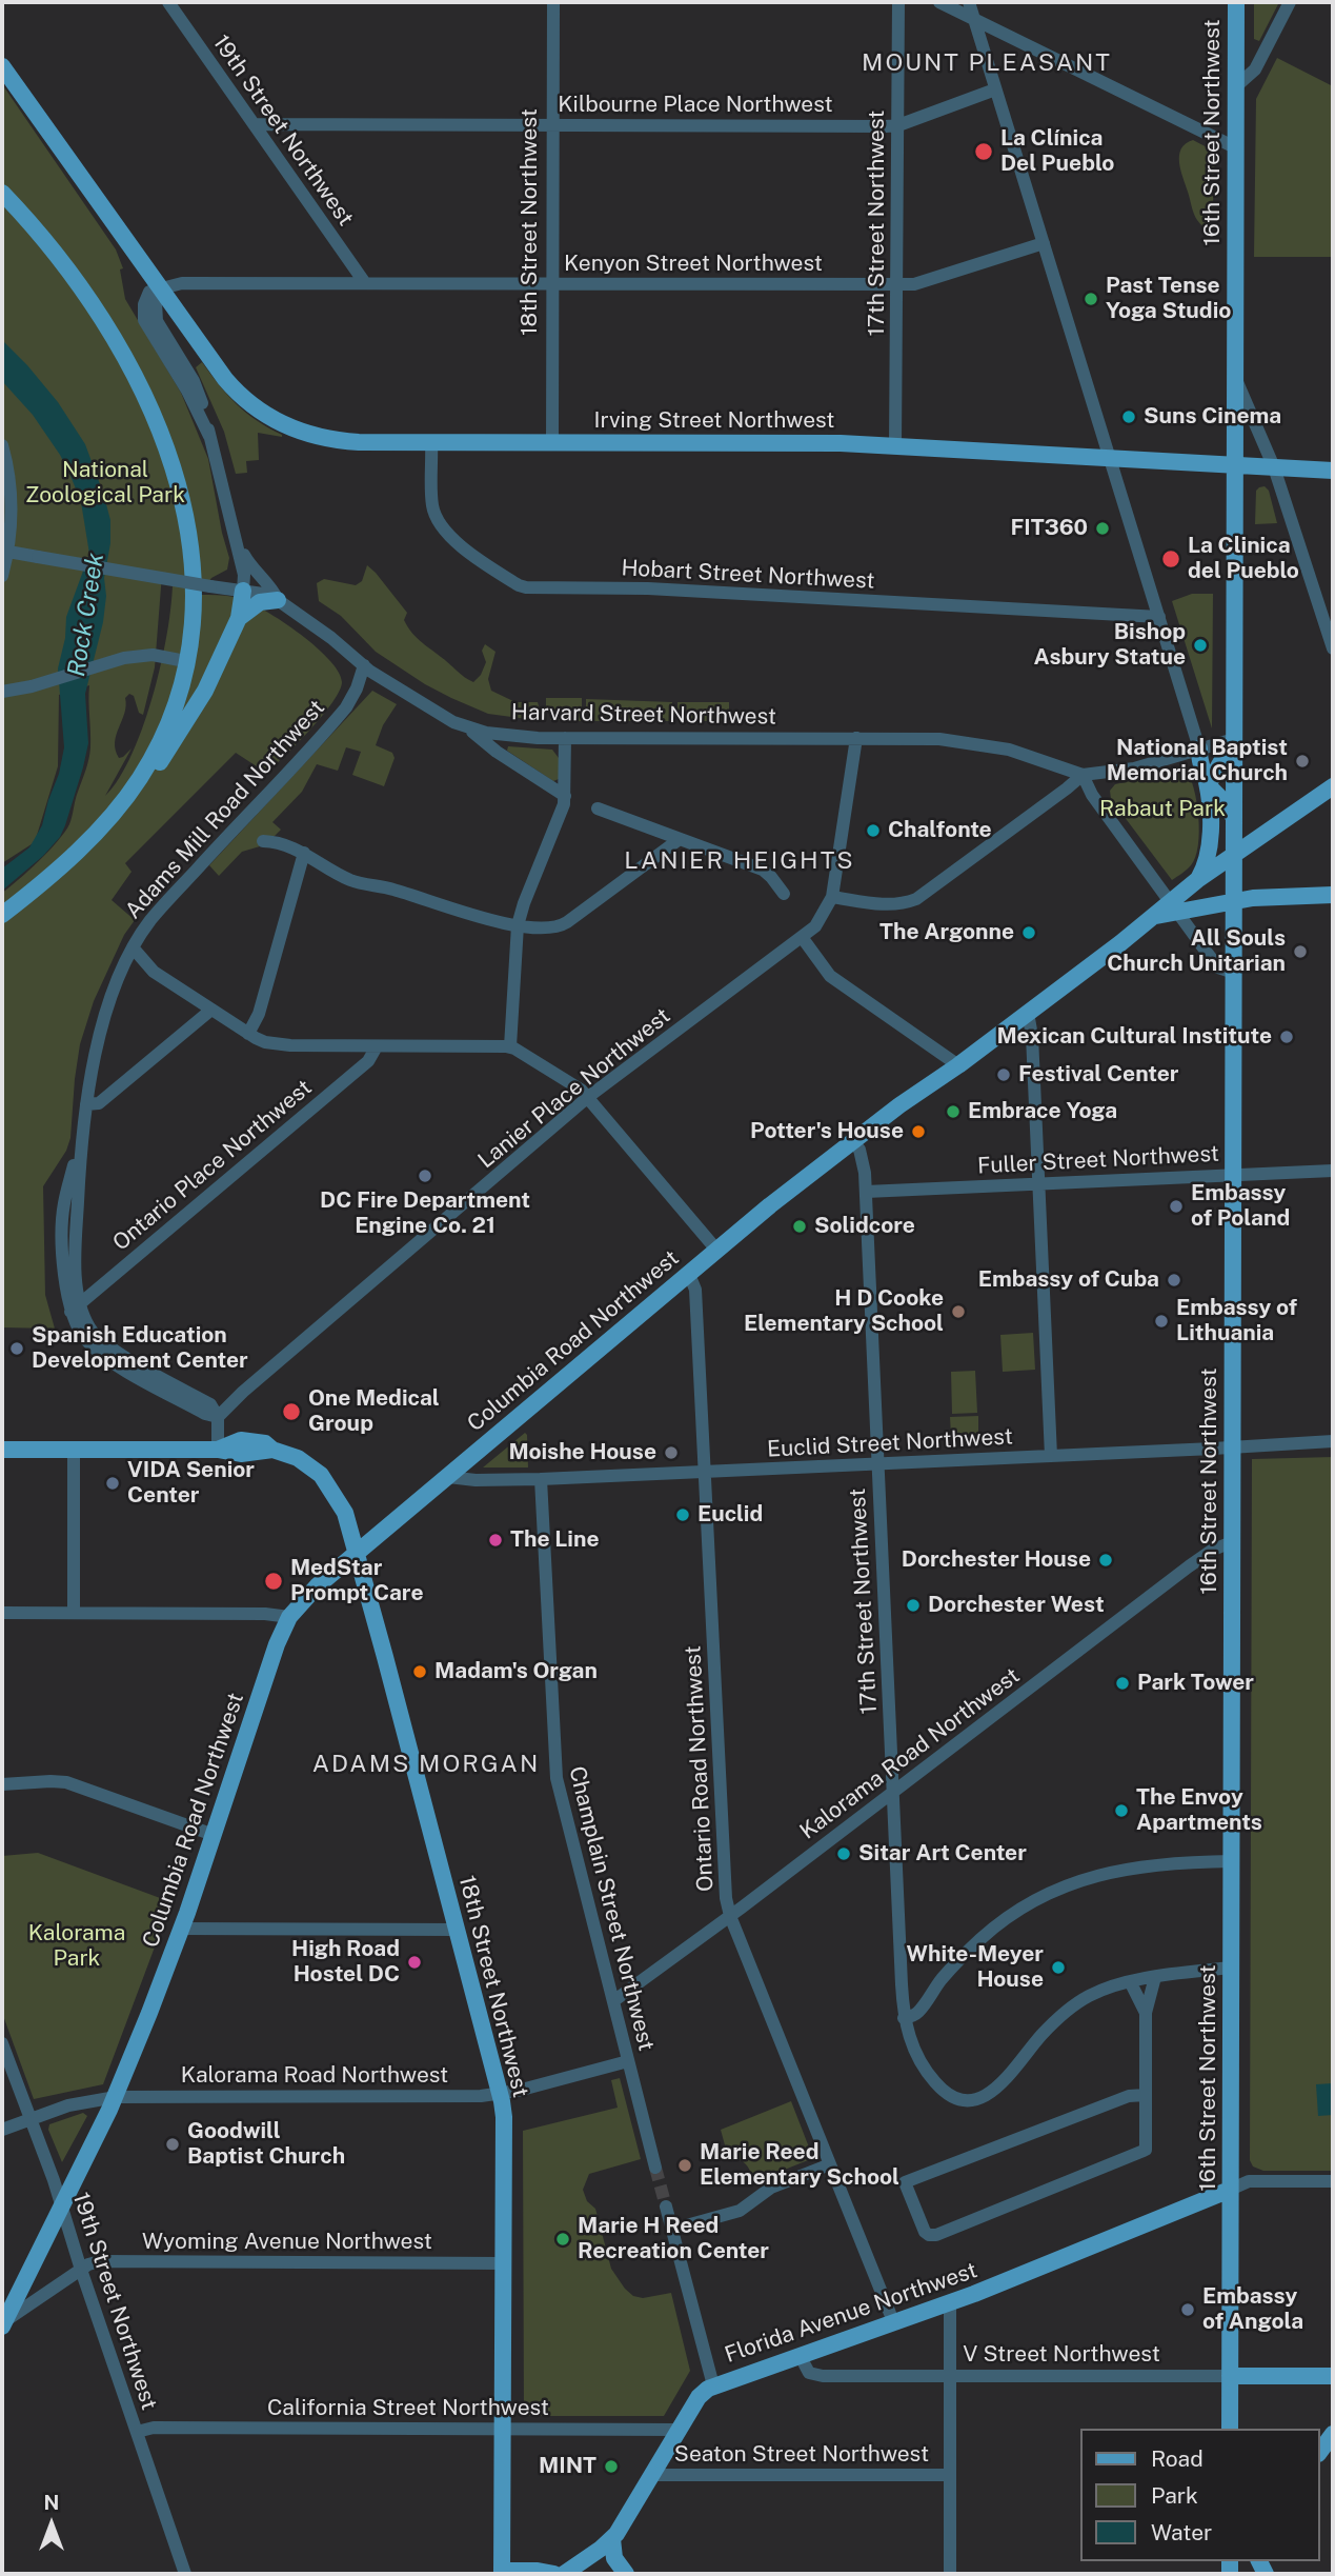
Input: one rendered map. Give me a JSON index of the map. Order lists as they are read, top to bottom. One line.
{"streets":{"main road":["16th Street Northwest","18th Street Northwest","Irving Street Northwest","Columbia Road Northwest","Florida Avenue Northwest","V Street Northwest"],"street":["Kilbourne Place Northwest","19th Street Northwest","17th Street Northwest","Kenyon Street Northwest","Hobart Street Northwest","Harvard Street Northwest","Adams Mill Road Northwest","Lanier Place Northwest","Fuller Street Northwest","Ontario Place Northwest","Euclid Street Northwest","Kalorama Road Northwest","Ontario Road Northwest","Champlain Street Northwest","Wyoming Avenue Northwest","California Street Northwest","Seaton Street Northwest"]},"crossings":[["Kilbourne Place Northwest","19th Street Northwest"],["Kilbourne Place Northwest","18th Street Northwest"],["Kilbourne Place Northwest","17th Street Northwest"],["19th Street Northwest","Kenyon Street Northwest"],["19th Street Northwest","Columbia Road Northwest"],["19th Street Northwest","Kalorama Road Northwest"],["19th Street Northwest","Wyoming Avenue Northwest"],["19th Street Northwest","California Street Northwest"],["16th Street Northwest","17th Street Northwest"],["16th Street Northwest","Irving Street Northwest"],["16th Street Northwest","Harvard Street Northwest"],["16th Street Northwest","Fuller Street Northwest"],["16th Street Northwest","Columbia Road Northwest"],["16th Street Northwest","Euclid Street Northwest"],["16th Street Northwest","Kalorama Road Northwest"],["16th Street Northwest","Florida Avenue Northwest"],["16th Street Northwest","V Street Northwest"],["18th Street Northwest","Kenyon Street Northwest"],["18th Street Northwest","Irving Street Northwest"],["18th Street Northwest","Columbia Road Northwest"],["18th Street Northwest","Kalorama Road Northwest"],["18th Street Northwest","Wyoming Avenue Northwest"],["18th Street Northwest","California Street Northwest"],["17th Street Northwest","Kenyon Street Northwest"],["17th Street Northwest","Irving Street Northwest"],["17th Street Northwest","Fuller Street Northwest"],["17th Street Northwest","Columbia Road Northwest"],["17th Street Northwest","Euclid Street Northwest"],["17th Street Northwest","Kalorama Road Northwest"],["Kenyon Street Northwest","Irving Street Northwest"],["Irving Street Northwest","Hobart Street Northwest"],["Harvard Street Northwest","Adams Mill Road Northwest"],["Harvard Street Northwest","Lanier Place Northwest"],["Adams Mill Road Northwest","Lanier Place Northwest"],["Adams Mill Road Northwest","Ontario Place Northwest"],["Columbia Road Northwest","Euclid Street Northwest"],["Columbia Road Northwest","Kalorama Road Northwest"],["Columbia Road Northwest","Ontario Road Northwest"],["Columbia Road Northwest","Wyoming Avenue Northwest"],["Euclid Street Northwest","Ontario Road Northwest"],["Euclid Street Northwest","Champlain Street Northwest"],["Kalorama Road Northwest","Ontario Road Northwest"],["Kalorama Road Northwest","Champlain Street Northwest"],["Ontario Road Northwest","Florida Avenue Northwest"],["Florida Avenue Northwest","V Street Northwest"],["Florida Avenue Northwest","California Street Northwest"],["Florida Avenue Northwest","Seaton Street Northwest"]],"districts":["MOUNT PLEASANT","LANIER HEIGHTS","ADAMS MORGAN"],"water":["Rock Creek"],"parks":["National Zoological Park","Rabaut Park","Kalorama Park"],"places":["La Clínica Del Pueblo","Past Tense Yoga Studio","Suns Cinema","FIT360","La Clinica del Pueblo","Bishop Asbury Statue","National Baptist Memorial Church","Chalfonte","The Argonne","All Souls Church Unitarian","Mexican Cultural Institute","Festival Center","Embrace Yoga","Potter's House","DC Fire Department Engine Co. 21","Embassy of Poland","Solidcore","Embassy of Cuba","H D Cooke Elementary School","Embassy of Lithuania","Spanish Education Development Center","One Medical Group","Moishe House","VIDA Senior Center","Euclid","The Line","Dorchester House","MedStar Prompt Care","Dorchester West","Madam's Organ","Park Tower","The Envoy Apartments","Sitar Art Center","High Road Hostel DC","White-Meyer House","Goodwill Baptist Church","Marie Reed Elementary School","Marie H Reed Recreation Center","Embassy of Angola","MINT"],"legend":["Road","Park","Water"],"north":"top"}
